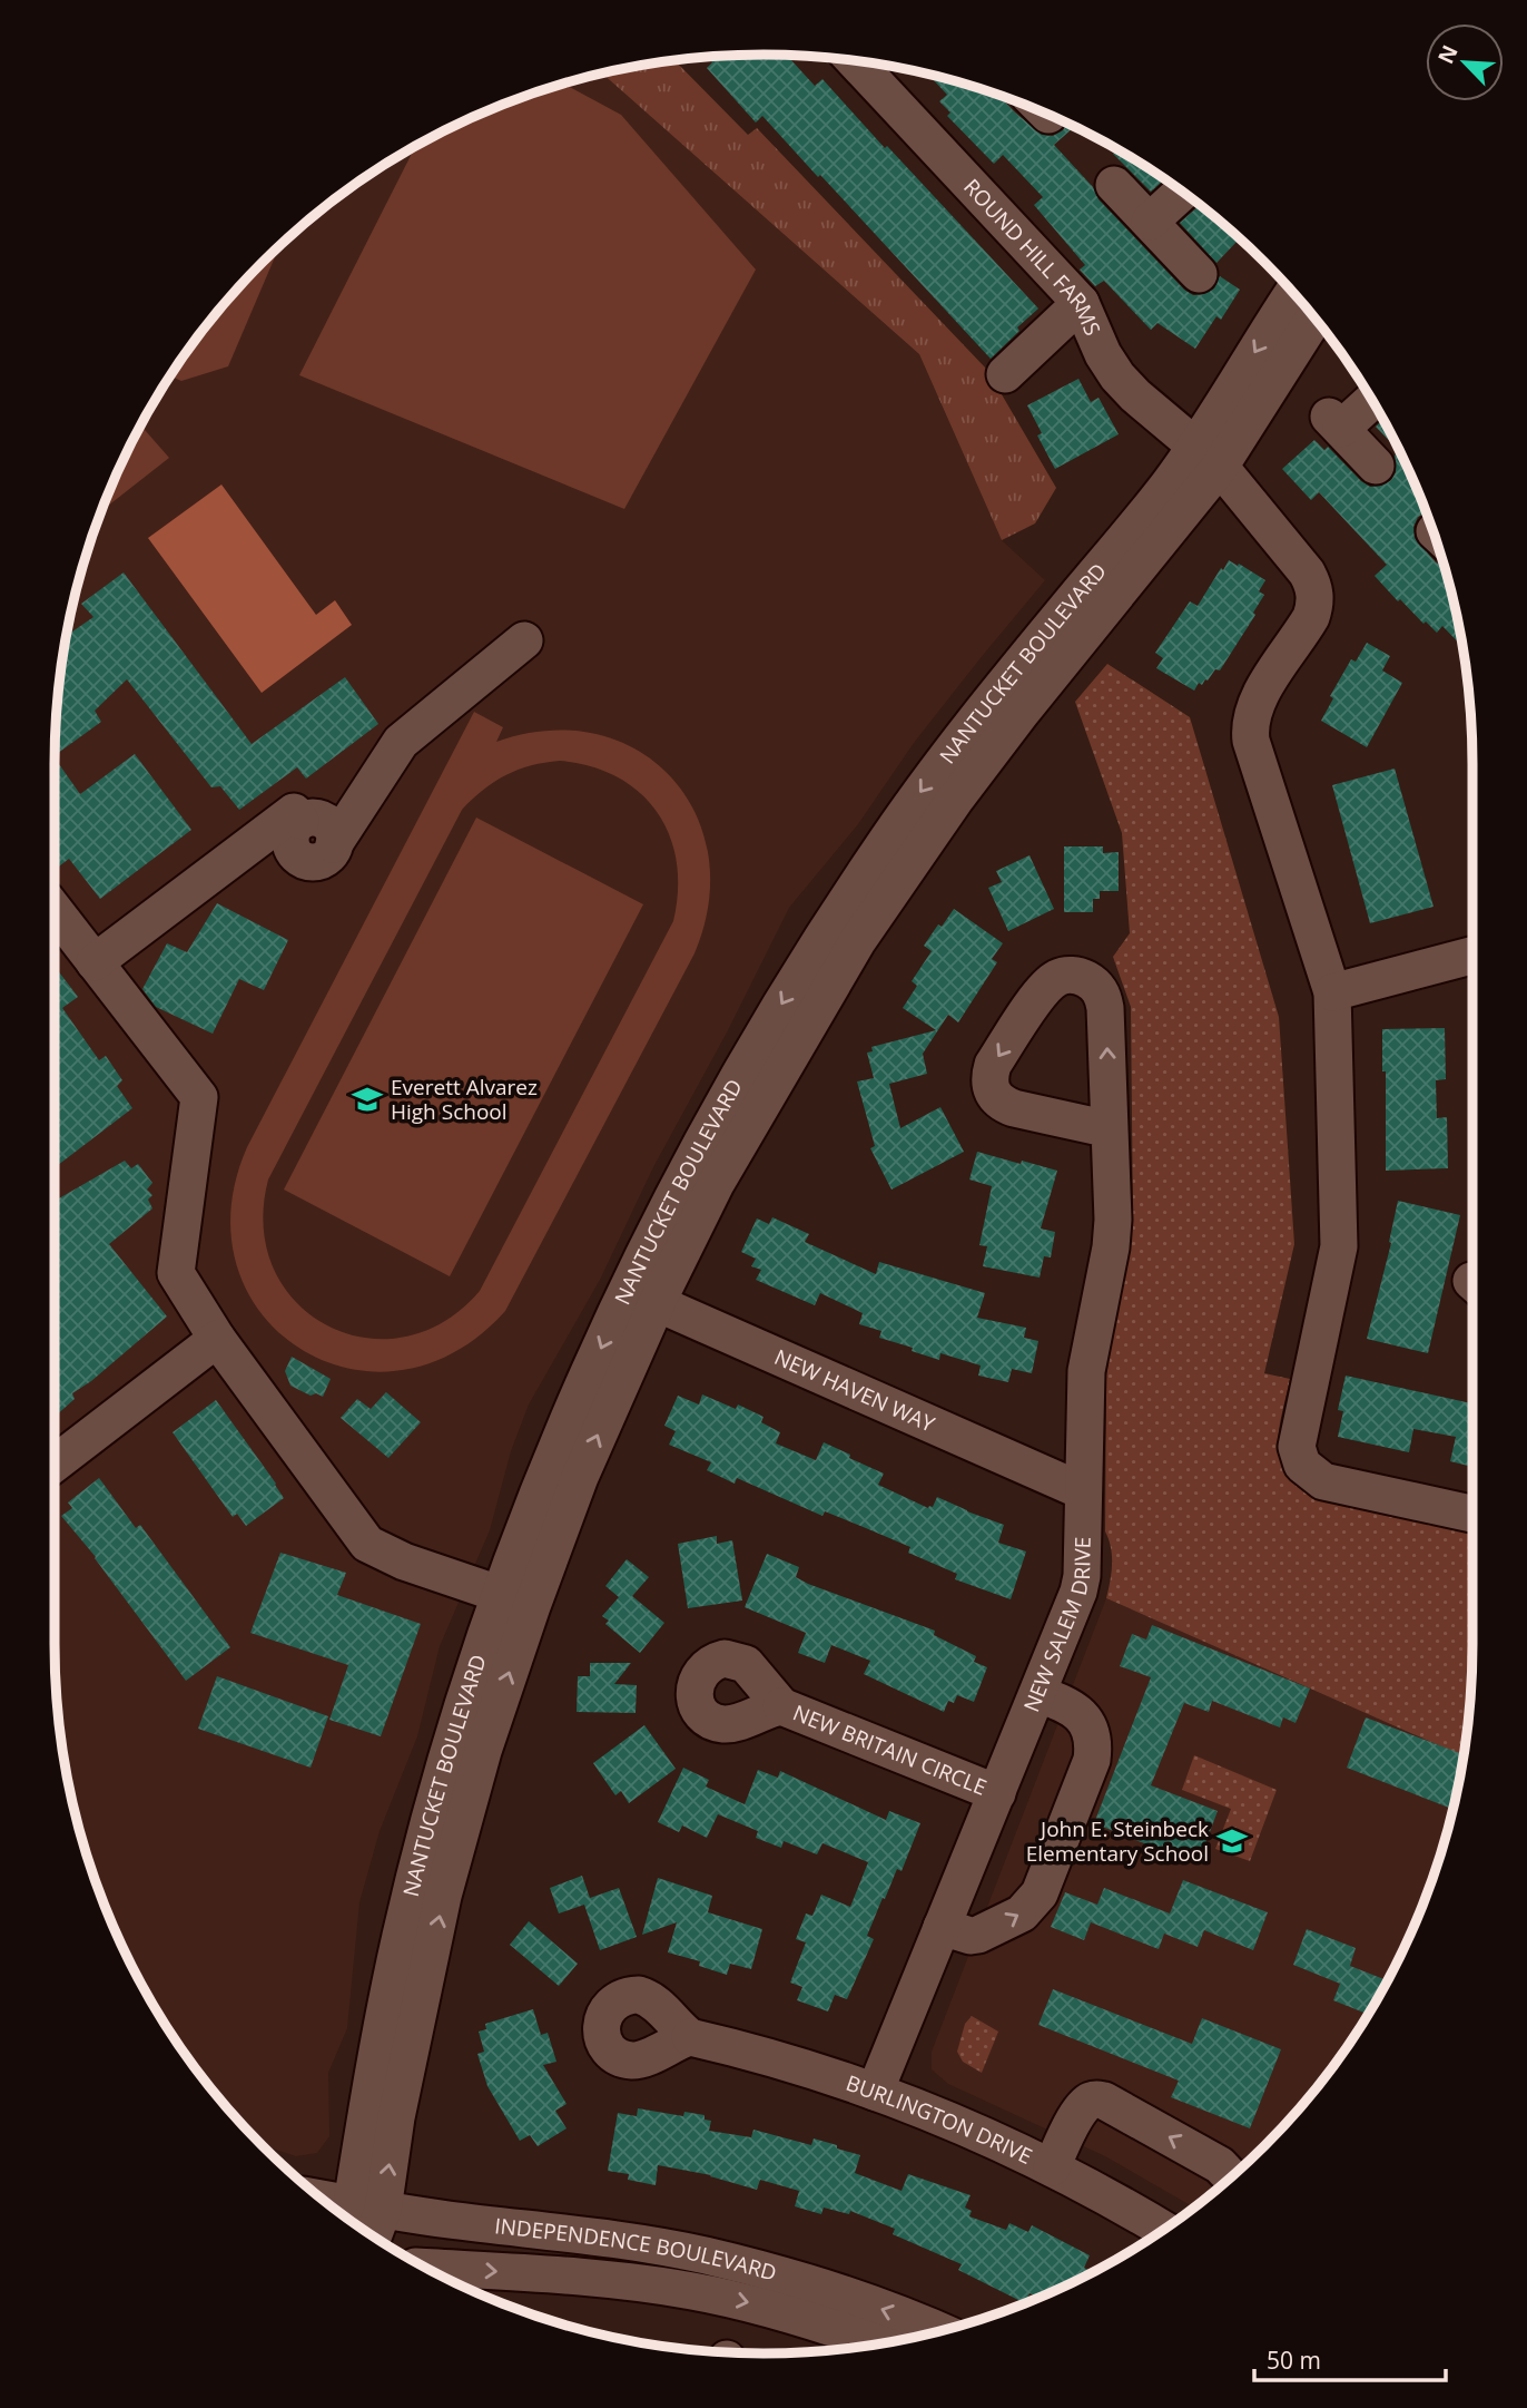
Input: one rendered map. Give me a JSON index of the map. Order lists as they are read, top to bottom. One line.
{"streets":{"street":["ROUND HILL FARMS","NANTUCKET BOULEVARD","NEW HAVEN WAY","NEW SALEM DRIVE","NEW BRITAIN CIRCLE","BURLINGTON DRIVE","INDEPENDENCE BOULEVARD"]},"crossings":[["ROUND HILL FARMS","NANTUCKET BOULEVARD"],["NANTUCKET BOULEVARD","NEW HAVEN WAY"],["NANTUCKET BOULEVARD","INDEPENDENCE BOULEVARD"],["NEW HAVEN WAY","NEW SALEM DRIVE"],["NEW SALEM DRIVE","NEW BRITAIN CIRCLE"],["NEW SALEM DRIVE","BURLINGTON DRIVE"]],"places":{"school or university":["Everett Alvarez High School","John E. Steinbeck Elementary School"]},"scale_bar":"50 m","north":"top left"}
